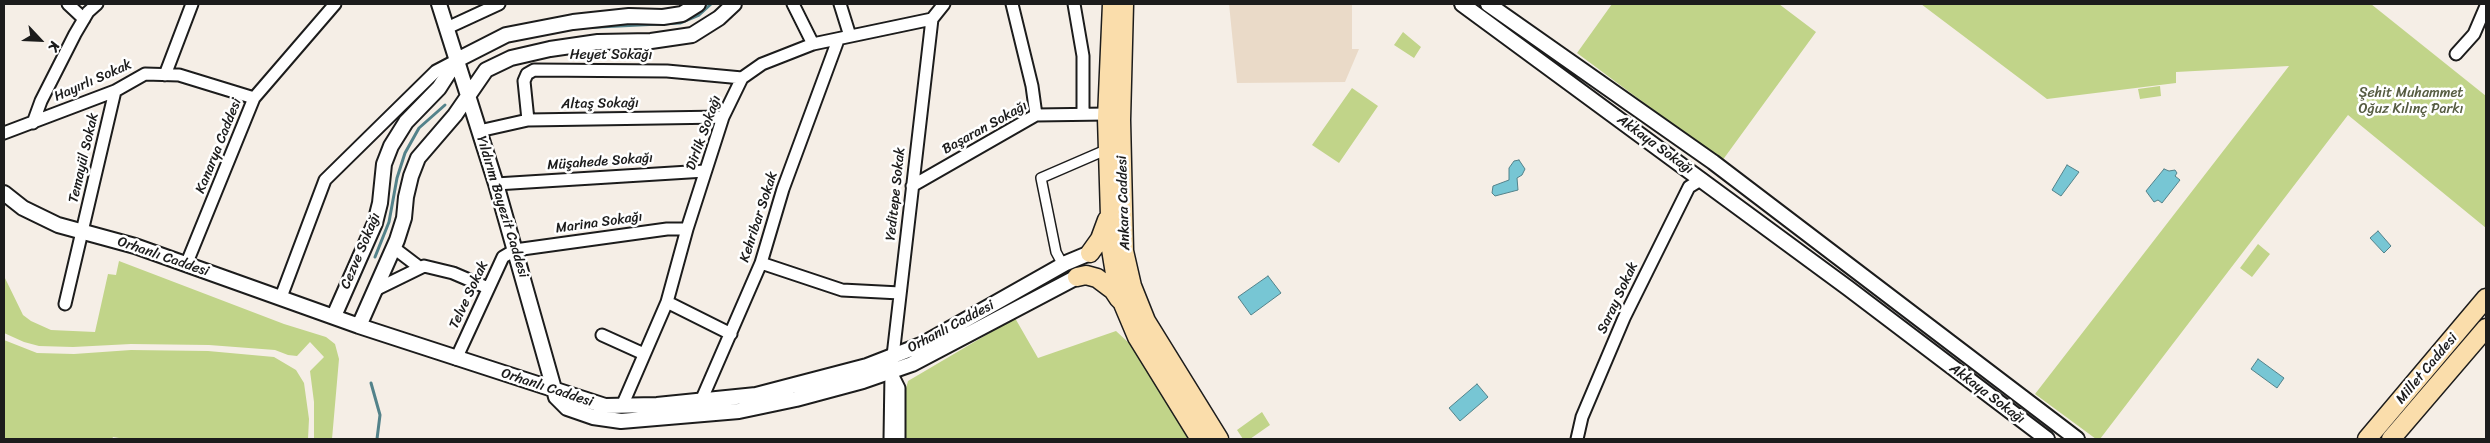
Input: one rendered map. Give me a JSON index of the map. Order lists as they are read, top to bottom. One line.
{"streets":{"main road":["Ankara Caddesi","Millet Caddesi"],"street":["Heyet Sokağı","Hayırlı Sokak","Altaş Sokağı","Başaran Sokağı","Dirlik Sokağı","Akkaya Sokağı","Kanarya Caddesi","Temayül Sokak","Müşahede Sokağı","Yeditepe Sokak","Yıldırım Bayezit Caddesi","Kehribar Sokak","Marina Sokağı","Cezve Sokağı","Orhanlı Caddesi","Telve Sokak","Saray Sokak"]},"crossings":[["Heyet Sokağı","Altaş Sokağı"],["Heyet Sokağı","Dirlik Sokağı"],["Hayırlı Sokak","Kanarya Caddesi"],["Hayırlı Sokak","Temayül Sokak"],["Altaş Sokağı","Dirlik Sokağı"],["Altaş Sokağı","Yıldırım Bayezit Caddesi"],["Başaran Sokağı","Yeditepe Sokak"],["Başaran Sokağı","Ankara Caddesi"],["Dirlik Sokağı","Müşahede Sokağı"],["Dirlik Sokağı","Yeditepe Sokak"],["Dirlik Sokağı","Kehribar Sokak"],["Dirlik Sokağı","Marina Sokağı"],["Dirlik Sokağı","Orhanlı Caddesi"],["Akkaya Sokağı","Saray Sokak"],["Kanarya Caddesi","Orhanlı Caddesi"],["Temayül Sokak","Orhanlı Caddesi"],["Müşahede Sokağı","Yıldırım Bayezit Caddesi"],["Yeditepe Sokak","Orhanlı Caddesi"],["Yıldırım Bayezit Caddesi","Marina Sokağı"],["Yıldırım Bayezit Caddesi","Cezve Sokağı"],["Yıldırım Bayezit Caddesi","Orhanlı Caddesi"],["Yıldırım Bayezit Caddesi","Telve Sokak"],["Kehribar Sokak","Orhanlı Caddesi"],["Marina Sokağı","Telve Sokak"],["Cezve Sokağı","Orhanlı Caddesi"],["Orhanlı Caddesi","Telve Sokak"]],"parks":["Şehit Muhammet Oğuz Kılınç Parkı"],"north":"bottom right"}
